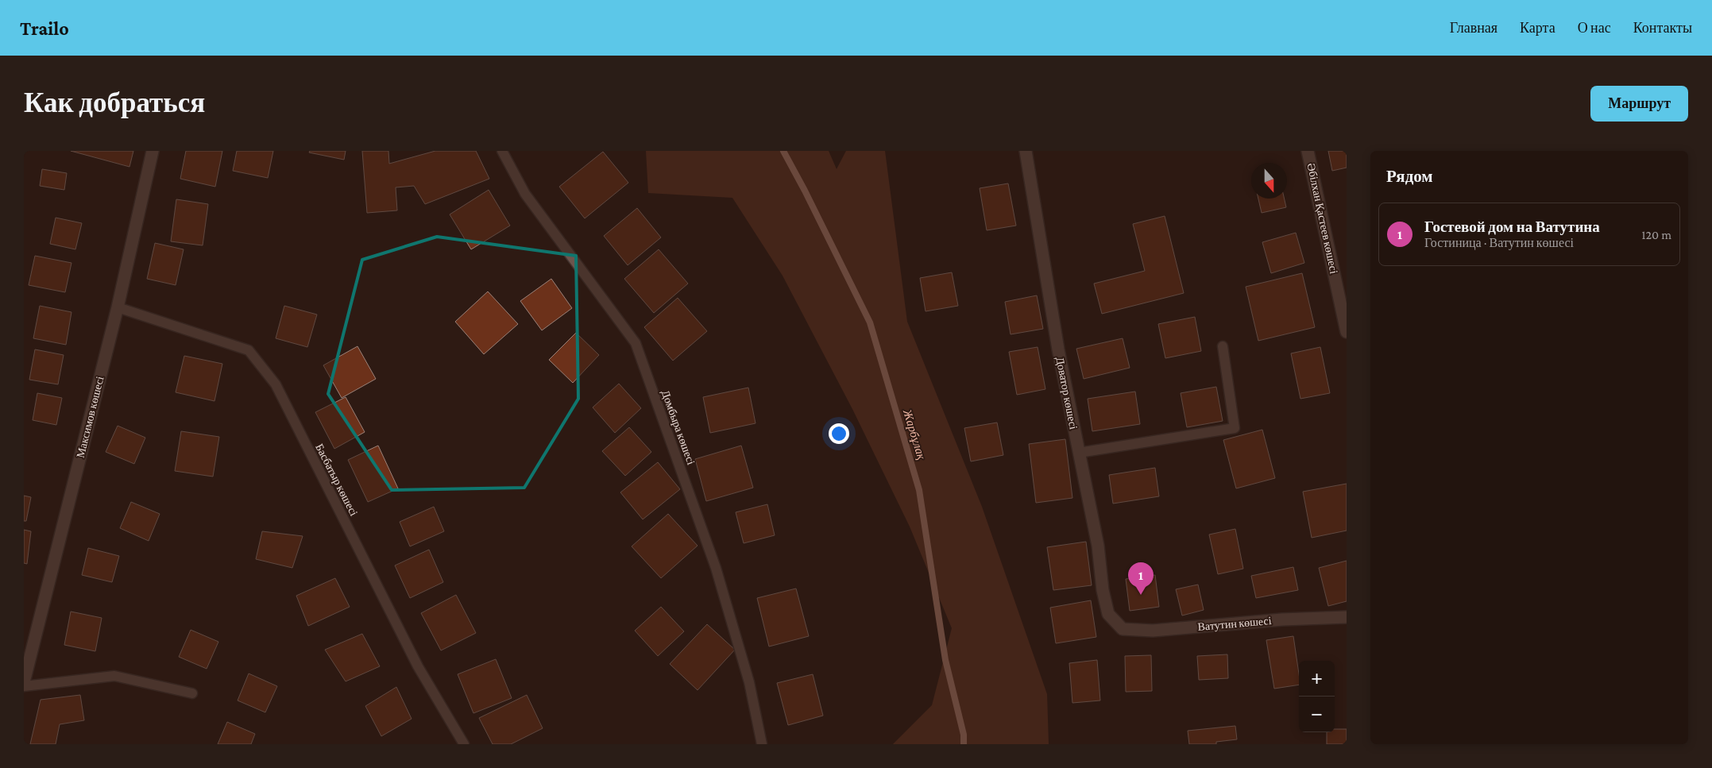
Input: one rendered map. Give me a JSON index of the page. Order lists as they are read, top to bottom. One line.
{"streets":{"street":["Әбілхан Қастеев көшесі","Доватор көшесі","Максимов көшесі","Ватутин көшесі"],"lane":["Домбыра көшесі","Басбатыр көшесі"]},"crossings":[["Доватор көшесі","Ватутин көшесі"],["Максимов көшесі","Басбатыр көшесі"]],"water":["Жарбұлақ"],"north":"bottom","page":{"header":"Trailo","nav":["Главная","Карта","О нас","Контакты"],"buttons":"Маршрут","title":"Как добраться","heading":"Рядом","list":[{"mark":"1","name":"Гостевой дом на Ватутина","note":"Гостиница · Ватутин көшесі","value":"120 m"}],"pins":"1","map_buttons":["+","−"]}}
